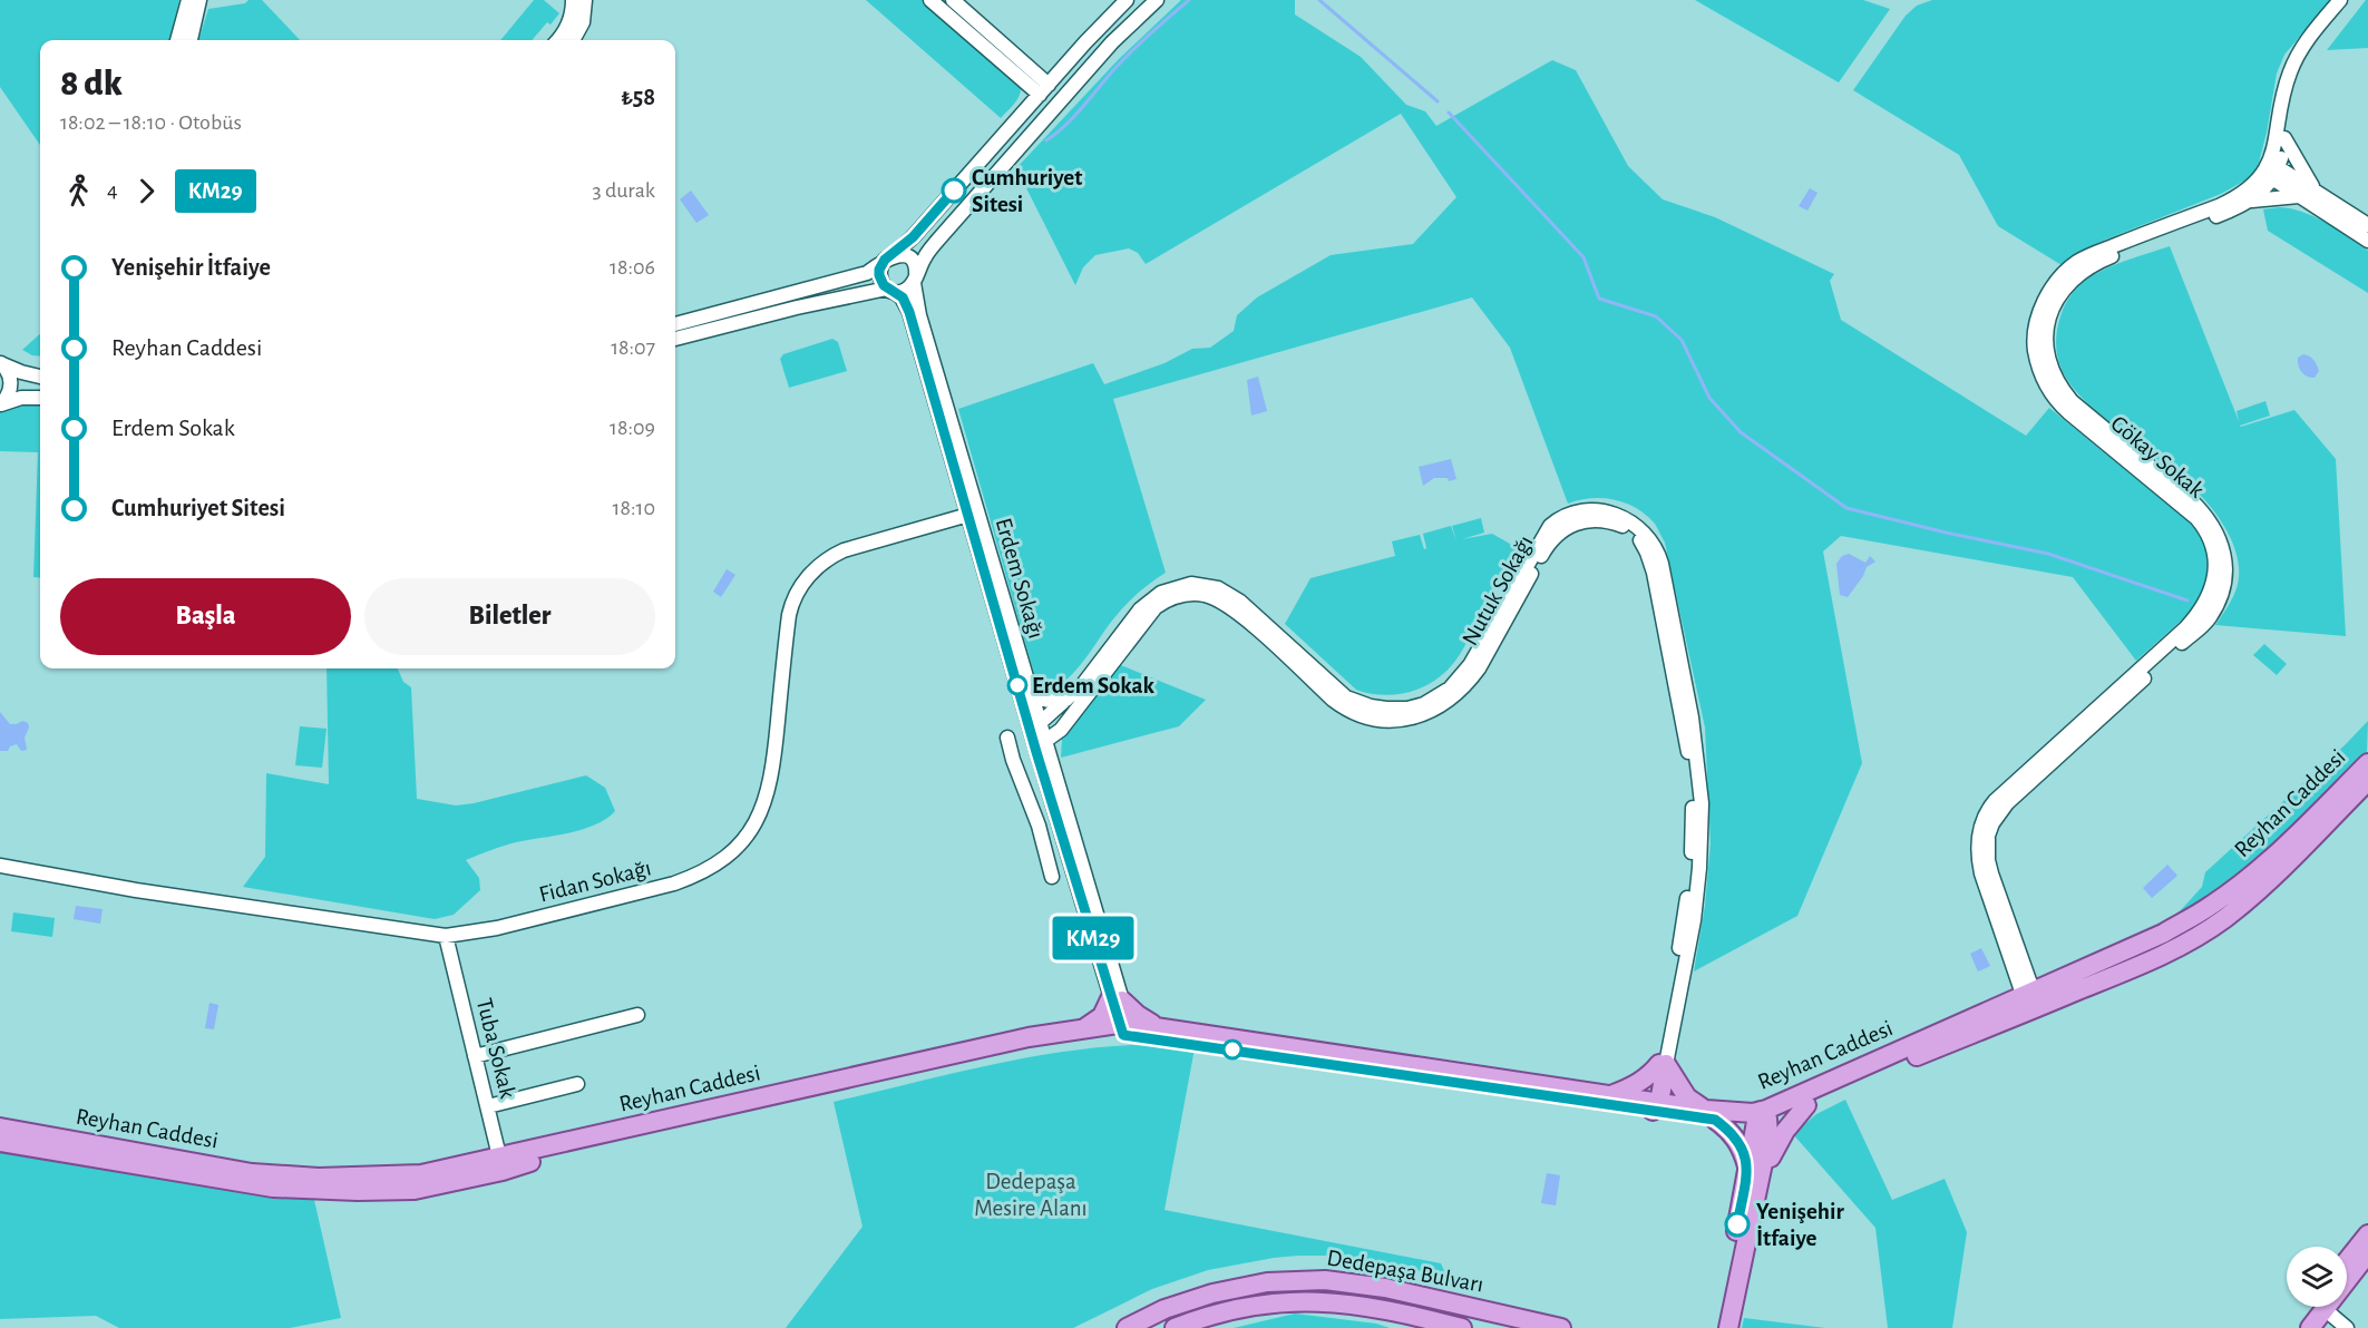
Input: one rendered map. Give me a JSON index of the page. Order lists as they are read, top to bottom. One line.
{"streets":{"main road":["Reyhan Caddesi","Dedepaşa Bulvarı"],"street":["Gökay Sokak","Erdem Sokağı","Nutuk Sokağı","Fidan Sokağı","Tuba Sokak"]},"crossings":[["Gökay Sokak","Reyhan Caddesi"],["Erdem Sokağı","Nutuk Sokağı"],["Erdem Sokağı","Fidan Sokağı"],["Reyhan Caddesi","Tuba Sokak"],["Fidan Sokağı","Tuba Sokak"]],"parks":["Dedepaşa Mesire Alanı"],"places":["Cumhuriyet Sitesi","Erdem Sokak","Yenişehir İtfaiye"],"lines":["bus line KM29"],"page":{"on_map":"KM29","heading":["8 dk","18:02 – 18:10 · Otobüs","₺58"],"legs":["4","KM29","3 durak"],"list":[{"name":"Yenişehir İtfaiye","value":"18:06"},{"name":"Reyhan Caddesi","value":"18:07"},{"name":"Erdem Sokak","value":"18:09"},{"name":"Cumhuriyet Sitesi","value":"18:10"}],"buttons":["Başla","Biletler"]}}
